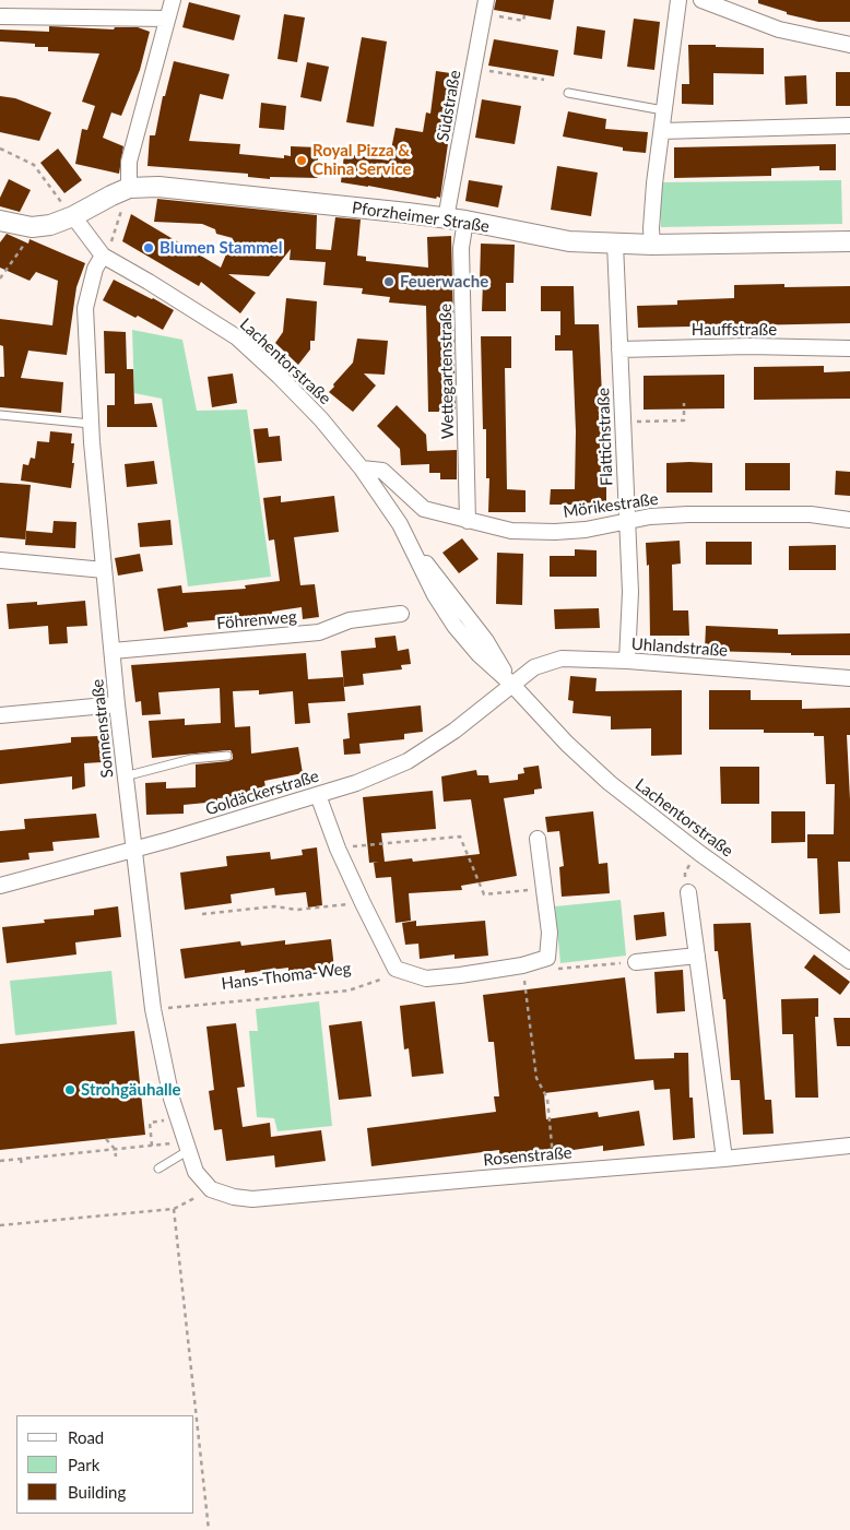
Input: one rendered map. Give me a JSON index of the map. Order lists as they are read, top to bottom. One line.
{"streets":{"street":["Südstraße","Pforzheimer Straße","Hauffstraße","Lachentorstraße","Wettegartenstraße","Flattichstraße","Mörikestraße","Föhrenweg","Uhlandstraße","Sonnenstraße","Goldäckerstraße","Rosenstraße"],"path":["Hans-Thoma-Weg"]},"crossings":[["Südstraße","Pforzheimer Straße"],["Pforzheimer Straße","Lachentorstraße"],["Pforzheimer Straße","Wettegartenstraße"],["Pforzheimer Straße","Flattichstraße"],["Hauffstraße","Flattichstraße"],["Lachentorstraße","Mörikestraße"],["Lachentorstraße","Uhlandstraße"],["Lachentorstraße","Sonnenstraße"],["Lachentorstraße","Goldäckerstraße"],["Wettegartenstraße","Mörikestraße"],["Flattichstraße","Mörikestraße"],["Flattichstraße","Uhlandstraße"],["Föhrenweg","Sonnenstraße"],["Uhlandstraße","Goldäckerstraße"],["Sonnenstraße","Goldäckerstraße"],["Sonnenstraße","Hans-Thoma-Weg"],["Sonnenstraße","Rosenstraße"]],"places":["Royal Pizza & China Service","Blumen Stammel","Feuerwache","Strohgäuhalle"],"legend":["Road","Park","Building"]}
